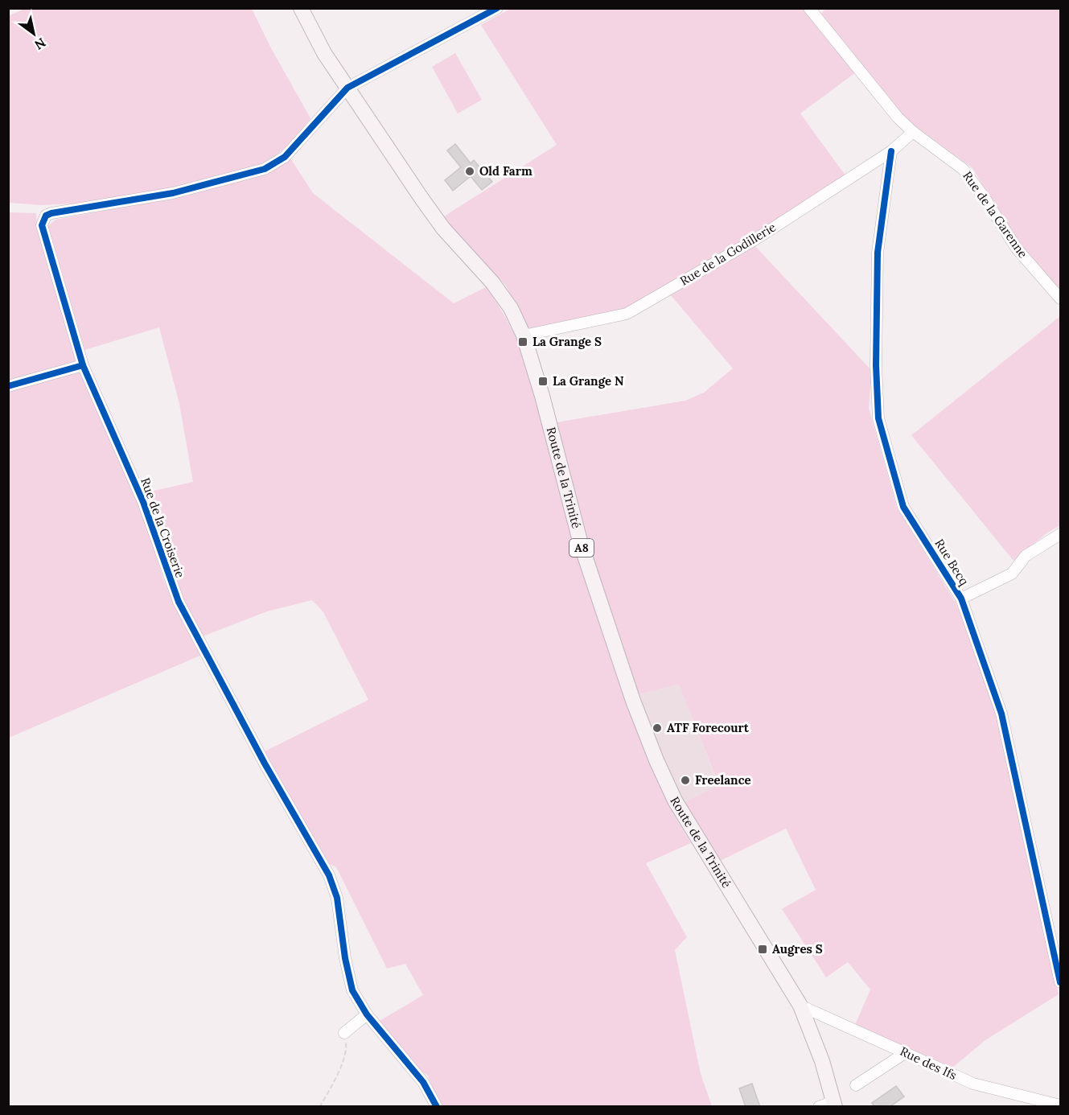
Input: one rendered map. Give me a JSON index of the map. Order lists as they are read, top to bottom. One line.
{"streets":{"main road":["Route de la Trinité","A8"],"street":["Rue de la Garenne","Rue de la Godillerie","Rue de la Croiserie","Rue Becq","Rue des Ifs"]},"crossings":[["Rue de la Garenne","Rue de la Godillerie"],["Rue de la Godillerie","Route de la Trinité"],["Rue de la Godillerie","Rue Becq"],["Route de la Trinité","Rue de la Croiserie"],["Route de la Trinité","Rue des Ifs"]],"places":{"other":["Old Farm","ATF Forecourt","Freelance"],"transit":["La Grange S","La Grange N","Augres S"]},"north":"bottom right"}
